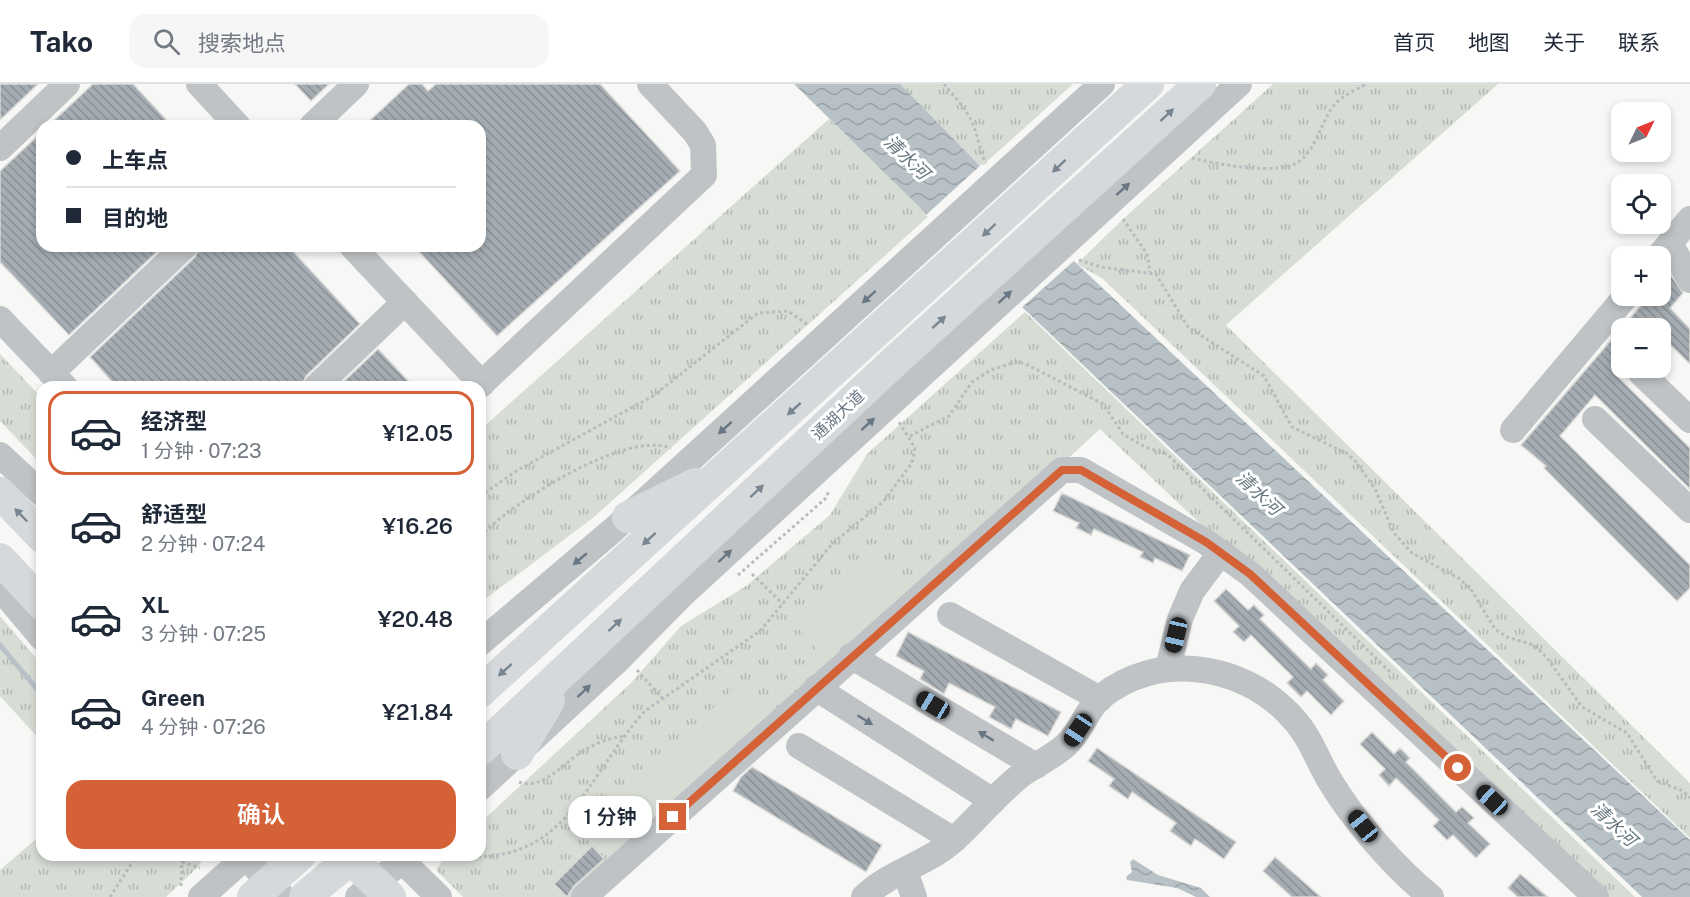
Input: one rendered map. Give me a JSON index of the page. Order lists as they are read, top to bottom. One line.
{"streets":{"main road":["通湖大道"]},"water":["清水河"],"north":"top right","page":{"header":"Tako","search":"搜索地点","nav":["首页","地图","关于","联系"],"map_buttons":["+","−"],"banner":["上车点","目的地"],"list":[{"name":"经济型","note":"1 分钟 · 07:23","value":"¥12.05"},{"name":"舒适型","note":"2 分钟 · 07:24","value":"¥16.26"},{"name":"XL","note":"3 分钟 · 07:25","value":"¥20.48"},{"name":"Green","note":"4 分钟 · 07:26","value":"¥21.84"}],"buttons":"确认","bubble":"1 分钟"}}
